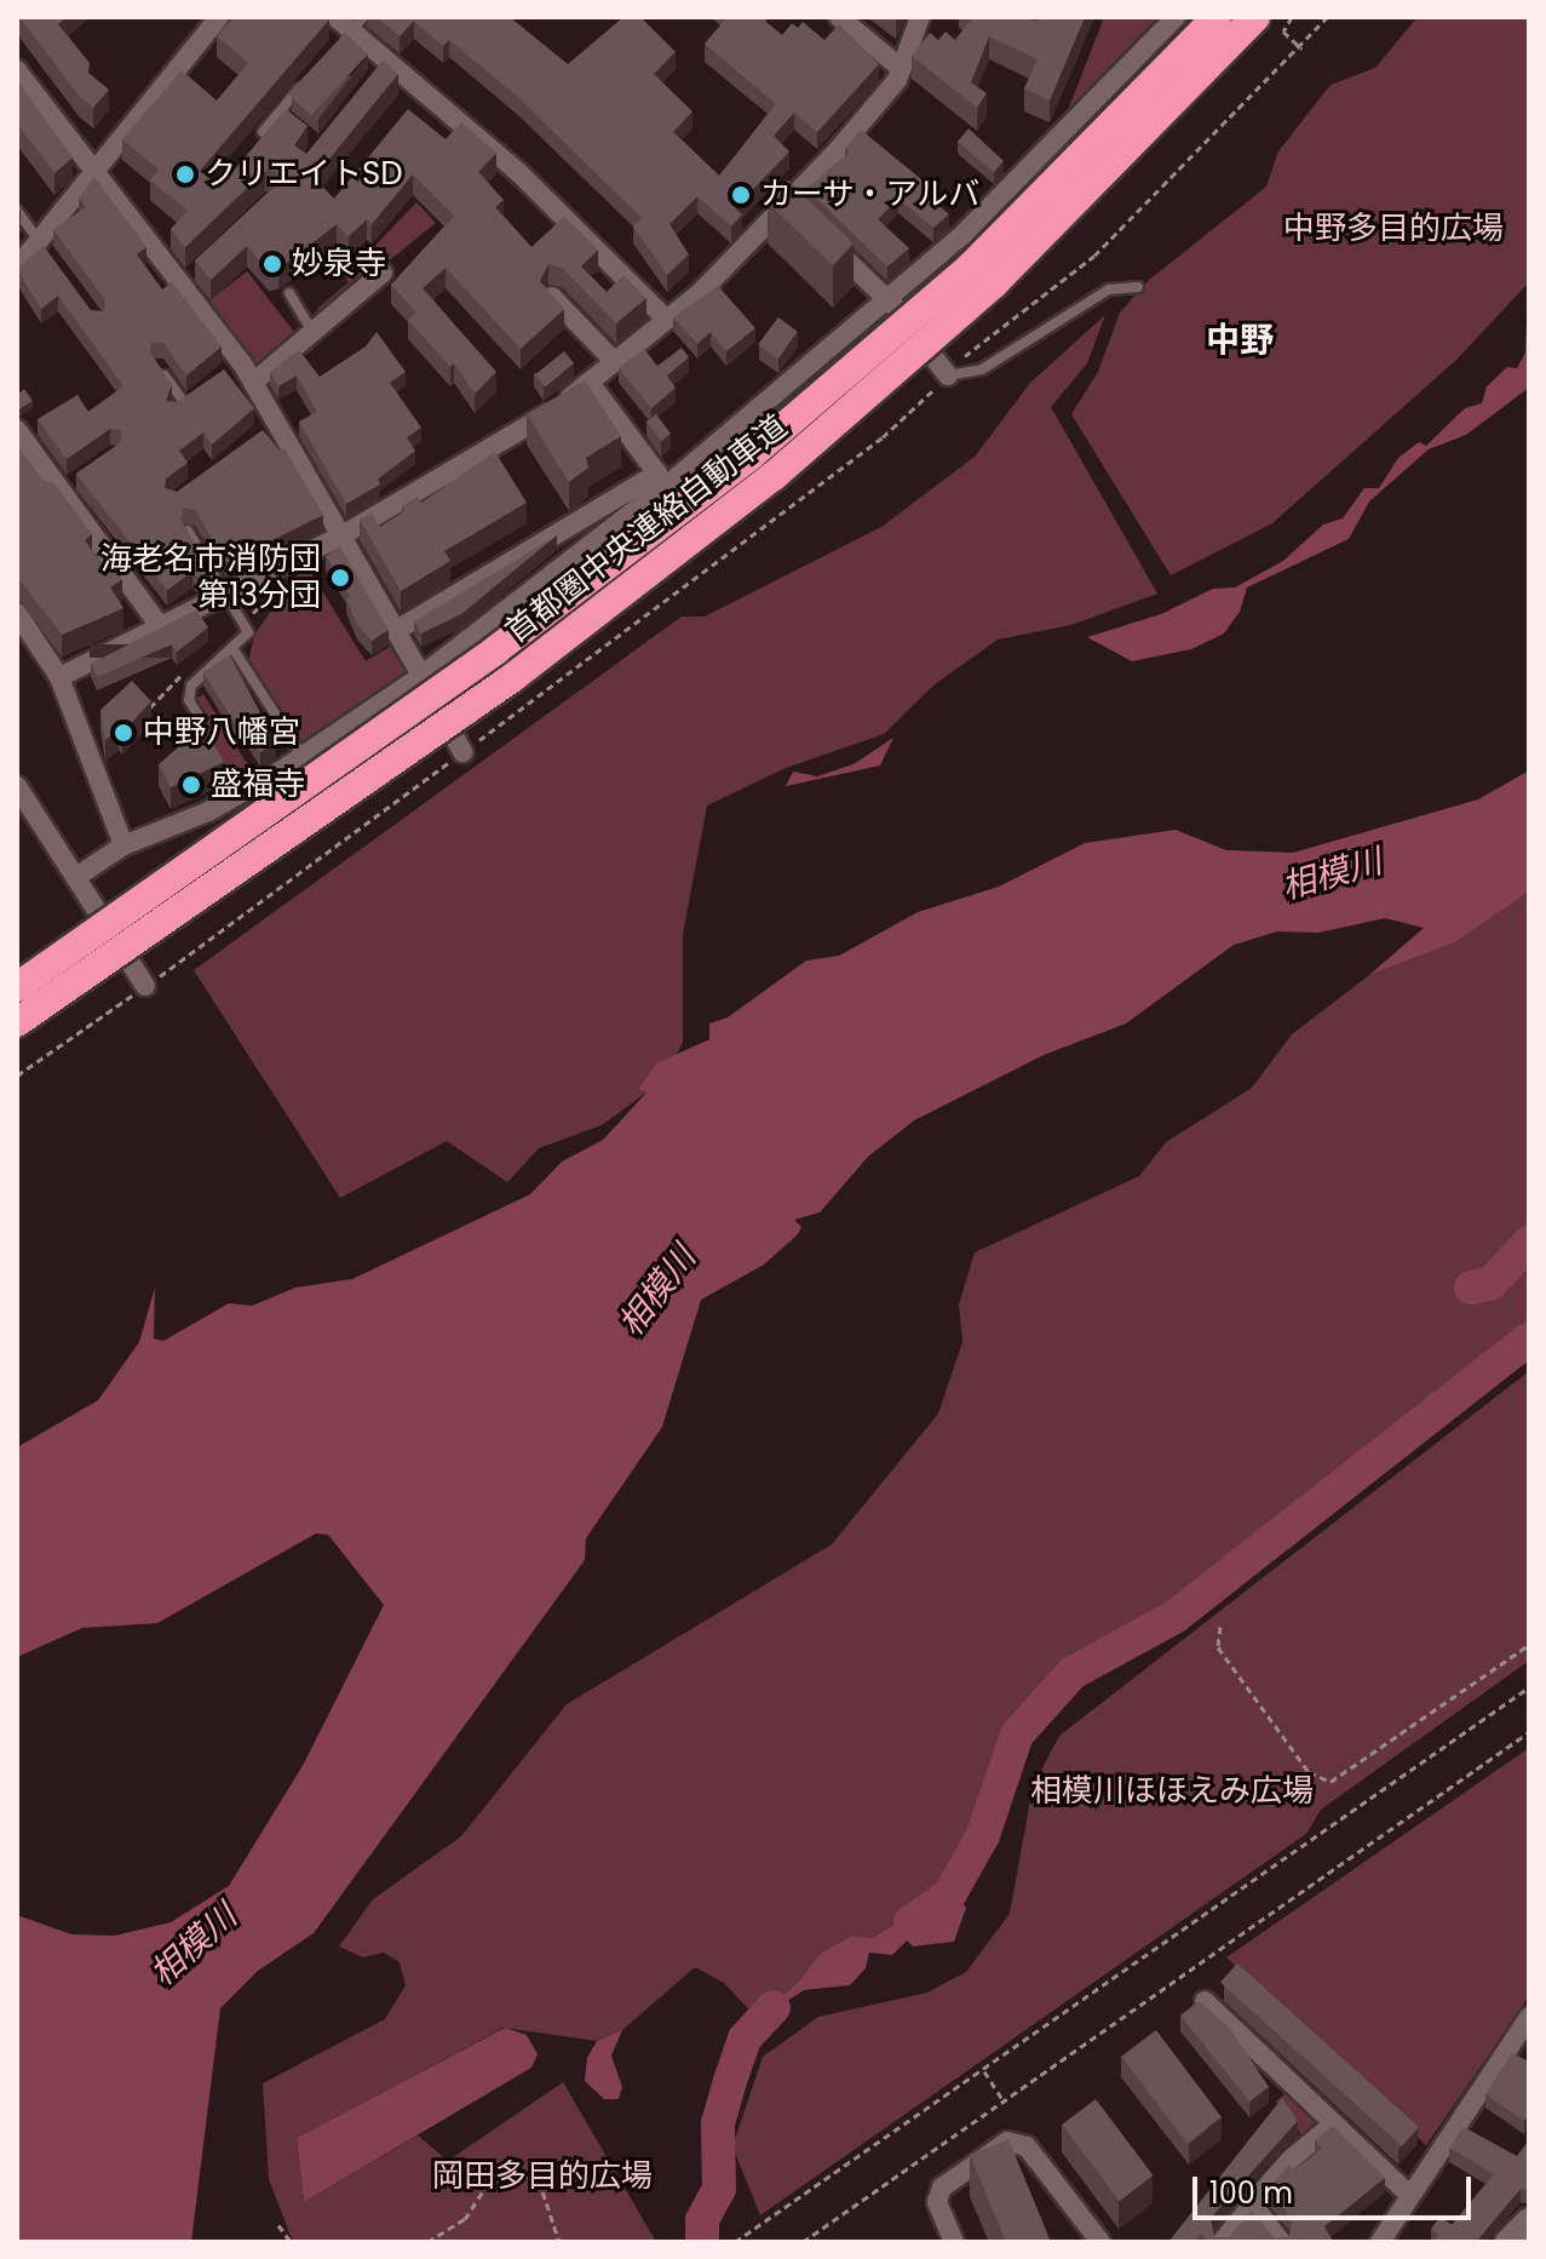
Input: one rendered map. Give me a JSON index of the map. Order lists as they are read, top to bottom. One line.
{"streets":{"highway":["首都圏中央連絡自動車道"]},"districts":["中野"],"water":["相模川"],"parks":["中野多目的広場","相模川ほほえみ広場","岡田多目的広場"],"places":["クリエイトSD","カーサ・アルバ","妙泉寺","海老名市消防団 第13分団","中野八幡宮","盛福寺"],"scale_bar":"100 m"}
